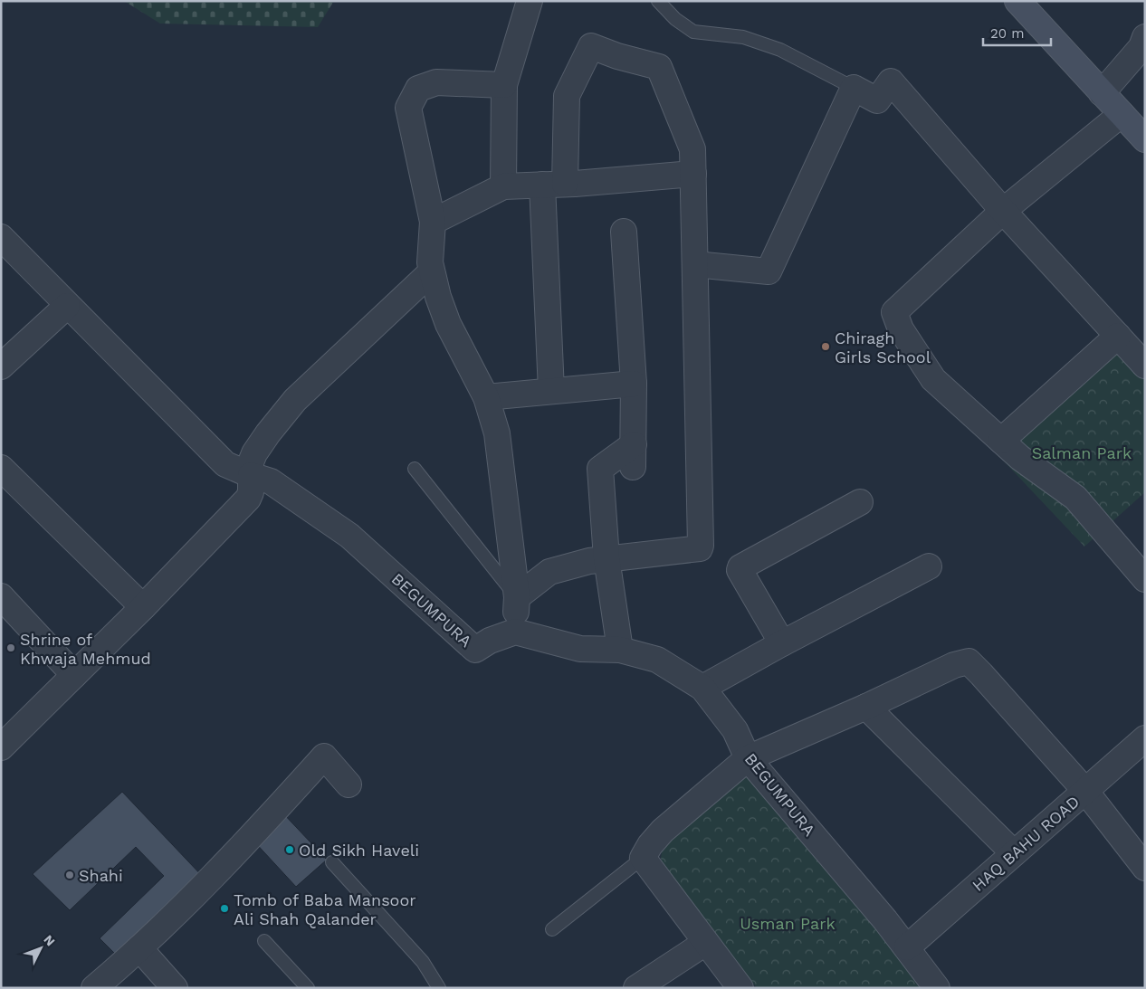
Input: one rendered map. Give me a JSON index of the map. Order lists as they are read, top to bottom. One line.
{"streets":{"street":["BEGUMPURA","HAQ BAHU ROAD"]},"crossings":[["BEGUMPURA","HAQ BAHU ROAD"]],"parks":["Salman Park","Usman Park"],"places":["Chiragh Girls School","Shrine of Khwaja Mehmud","Old Sikh Haveli","Shahi","Tomb of Baba Mansoor Ali Shah Qalander"],"scale_bar":"20 m","north":"top right"}
